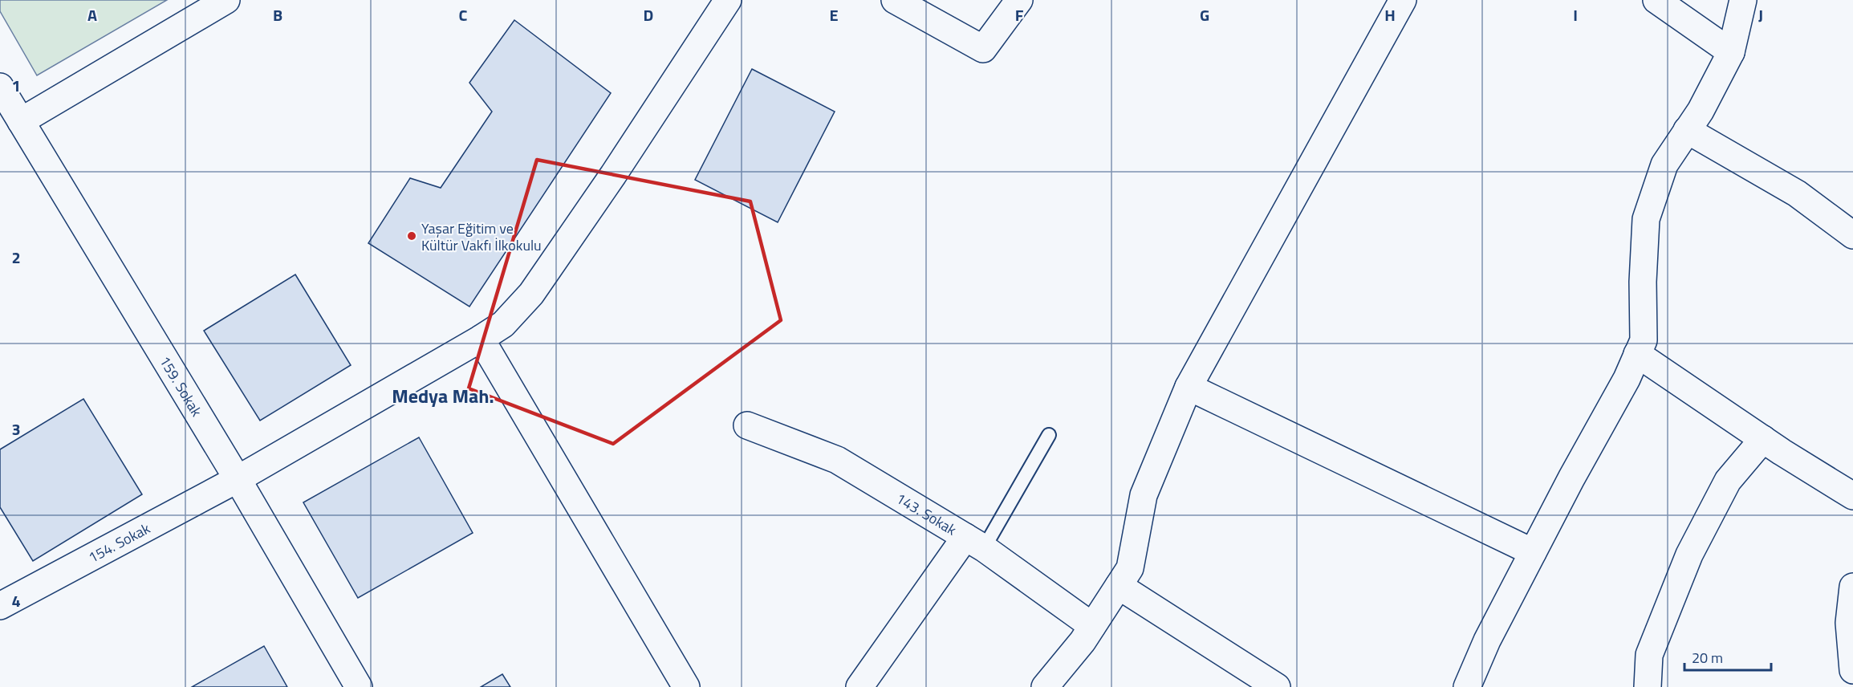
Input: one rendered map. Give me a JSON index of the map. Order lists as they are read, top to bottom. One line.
{"streets":{"street":["159. Sokak","143. Sokak","154. Sokak"]},"crossings":[["159. Sokak","154. Sokak"]],"districts":["Medya Mah."],"places":["Yaşar Eğitim ve Kültür Vakfı İlkokulu"],"scale_bar":"20 m","grid":{"columns":["A","B","C","D","E","F","G","H","I","J"],"rows":["1","2","3","4"]}}
